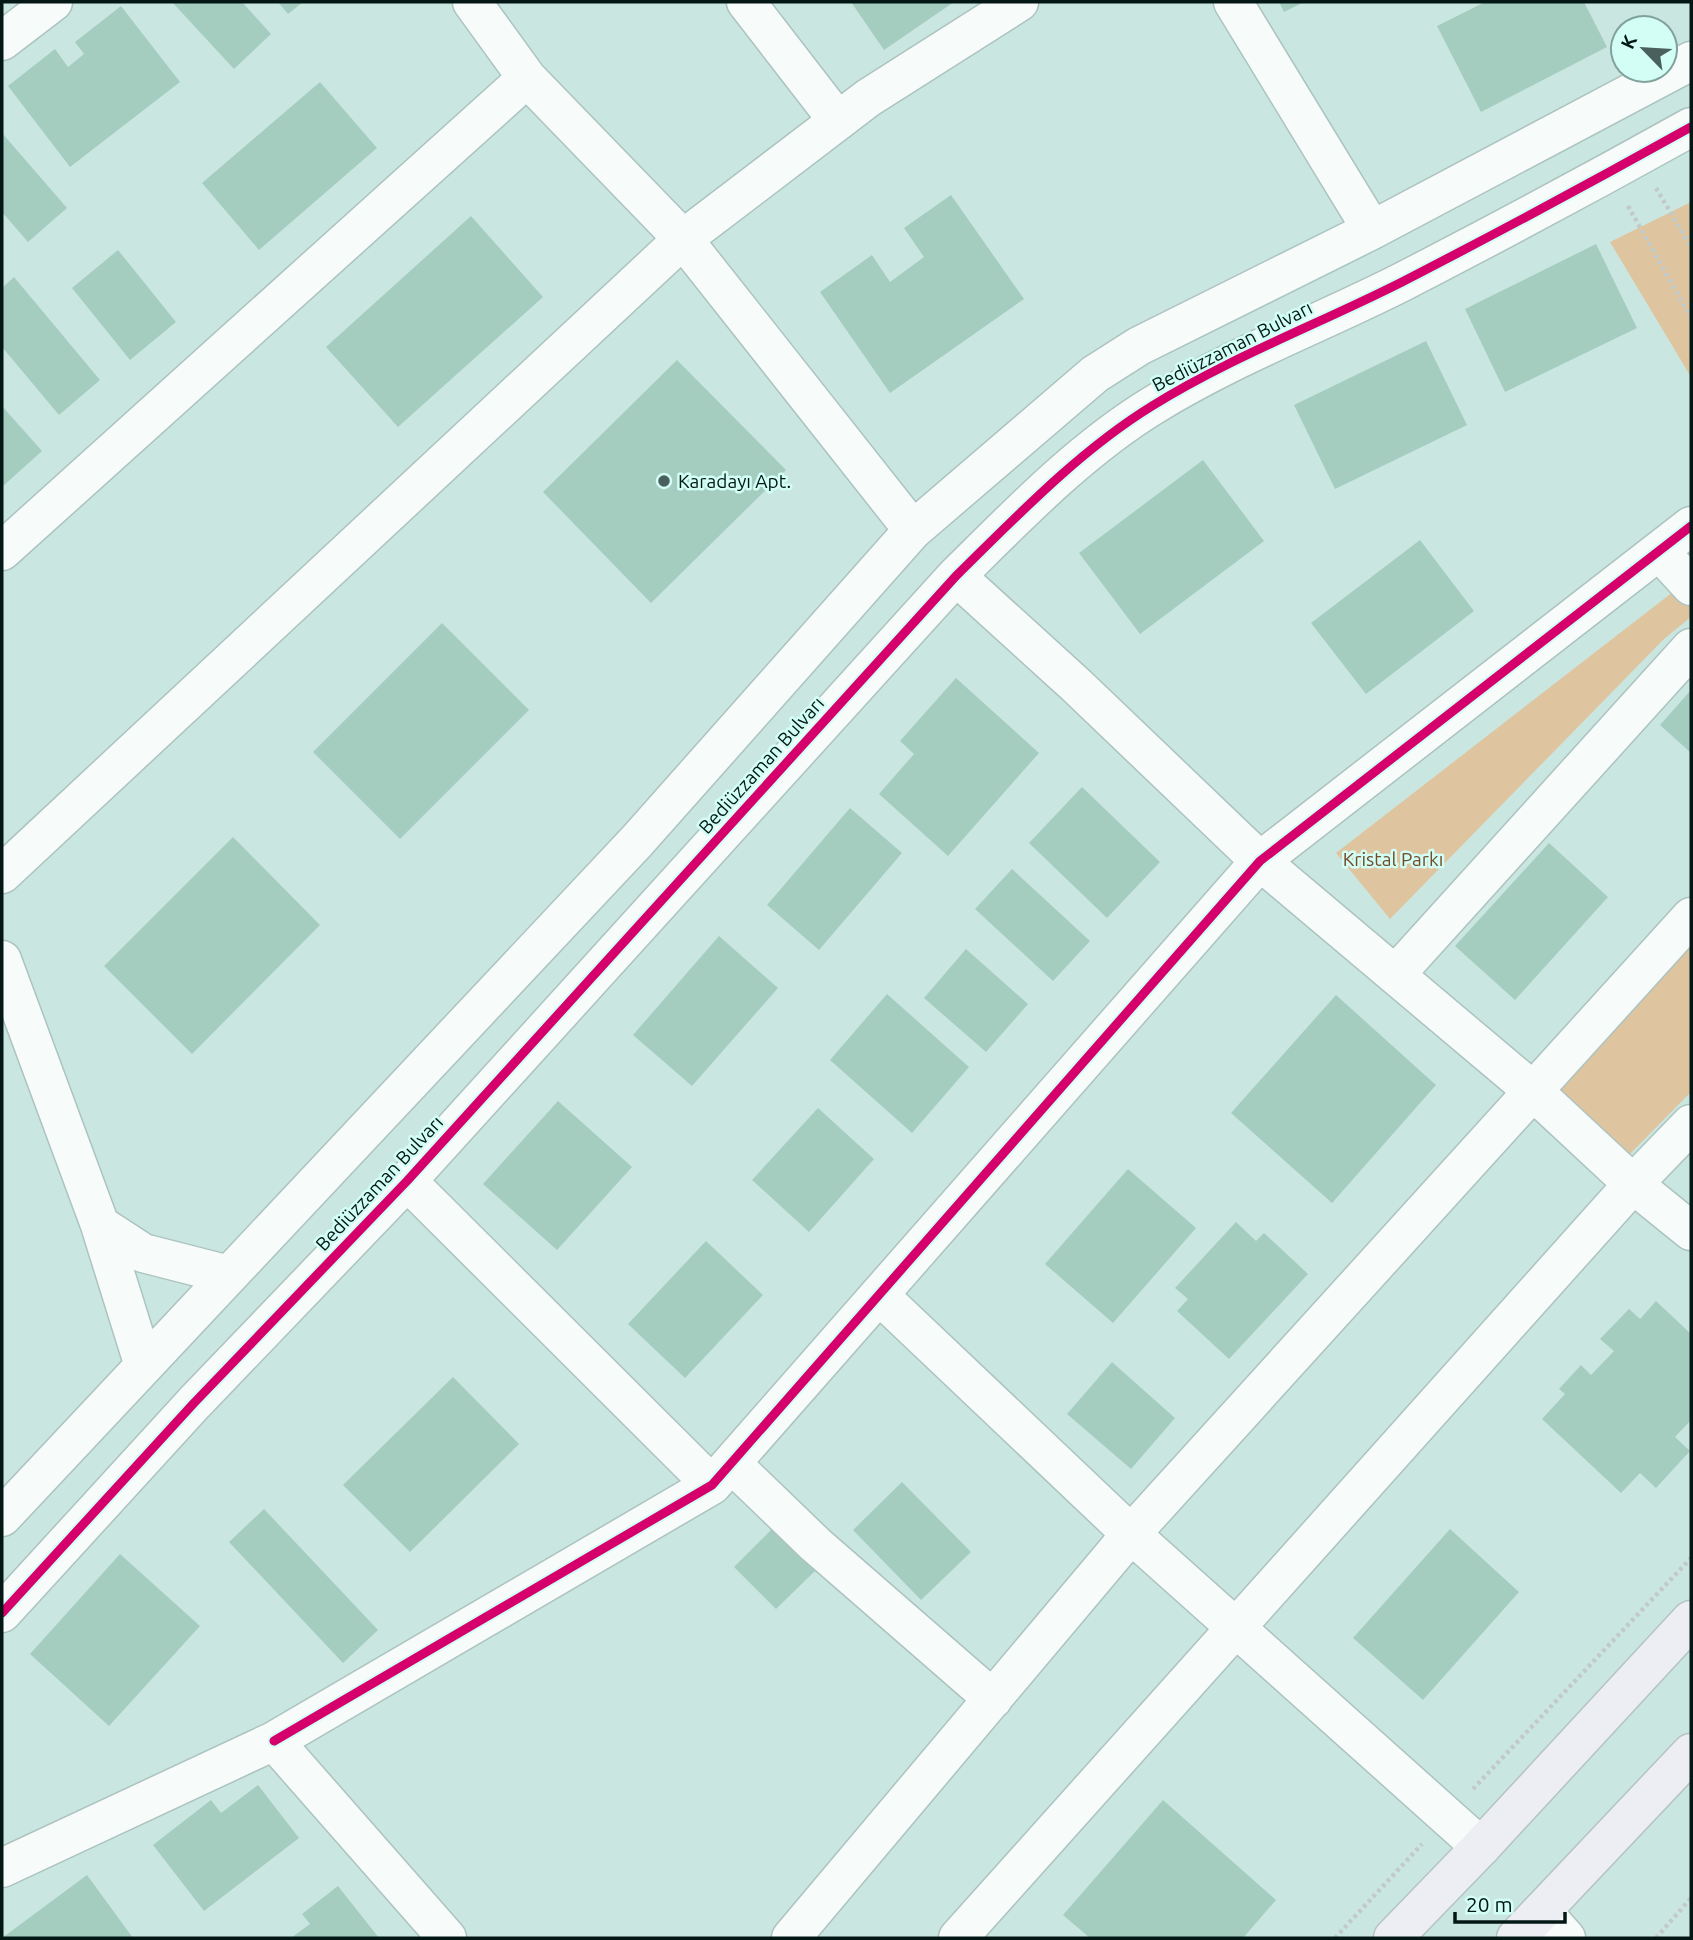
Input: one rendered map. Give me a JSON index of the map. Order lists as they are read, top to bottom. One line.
{"streets":{"street":["Bediüzzaman Bulvarı"]},"parks":["Kristal Parkı"],"places":["Karadayı Apt."],"scale_bar":"20 m","north":"top left"}
